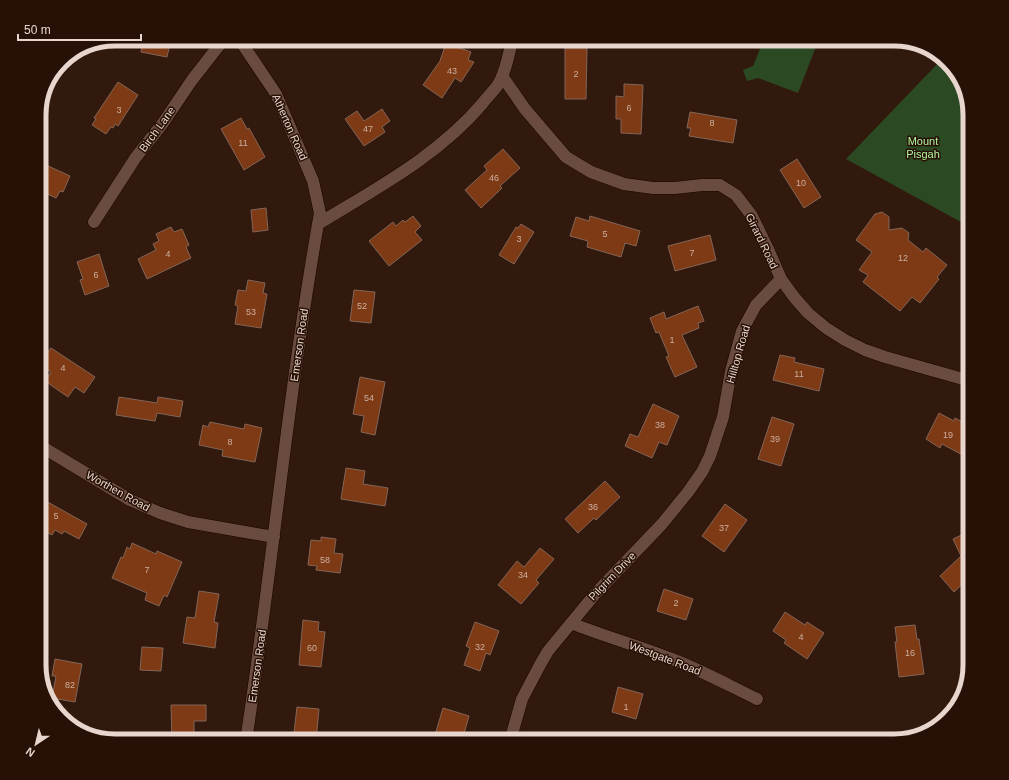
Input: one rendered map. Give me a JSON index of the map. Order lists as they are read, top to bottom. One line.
{"streets":{"street":["Atherton Road","Birch Lane","Girard Road","Emerson Road","Hilltop Road","Worthen Road","Pilgrim Drive","Westgate Road"]},"crossings":[["Atherton Road","Emerson Road"],["Girard Road","Hilltop Road"],["Emerson Road","Worthen Road"],["Hilltop Road","Pilgrim Drive"],["Pilgrim Drive","Westgate Road"]],"parks":["Mount Pisgah"],"house_numbers":["43","2","6","3","8","47","11","46","10","5","3","7","4","12","6","52","53","1","4","11","54","38","19","39","8","36","5","37","58","7","34","2","4","32","60","16","82","1"],"scale_bar":"50 m","north":"bottom left"}
